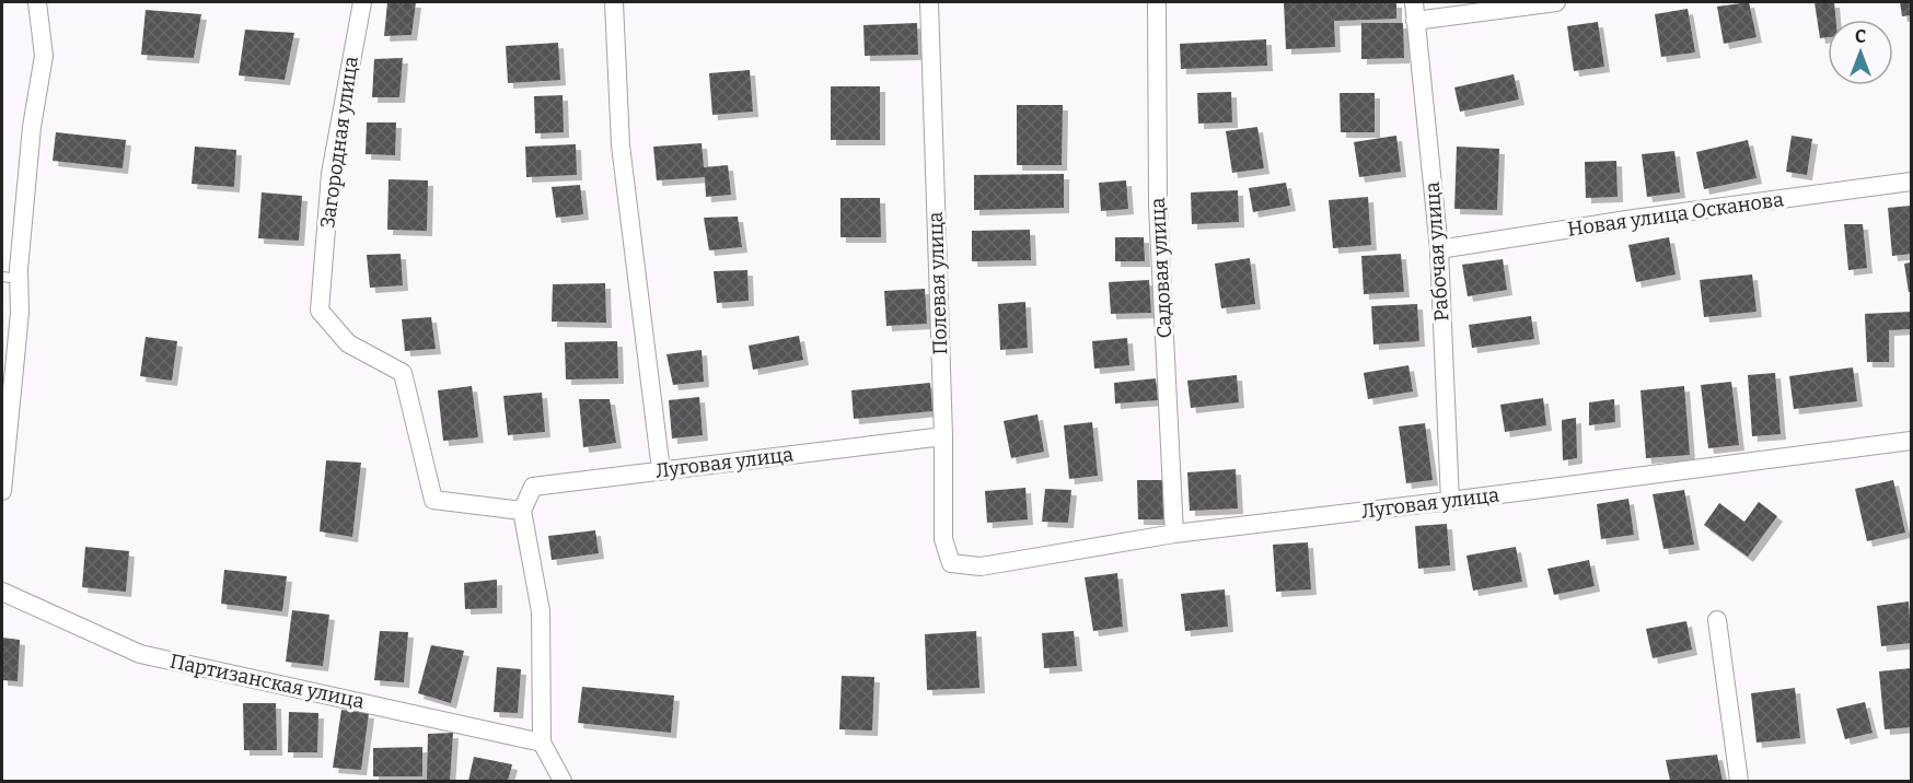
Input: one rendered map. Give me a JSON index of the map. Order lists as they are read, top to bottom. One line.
{"streets":{"street":["Загородная улица","Новая улица Осканова","Рабочая улица","Садовая улица","Полевая улица","Луговая улица","Партизанская улица"]},"crossings":[["Загородная улица","Луговая улица"],["Новая улица Осканова","Рабочая улица"],["Рабочая улица","Луговая улица"],["Садовая улица","Луговая улица"],["Полевая улица","Луговая улица"]],"north":"top"}
